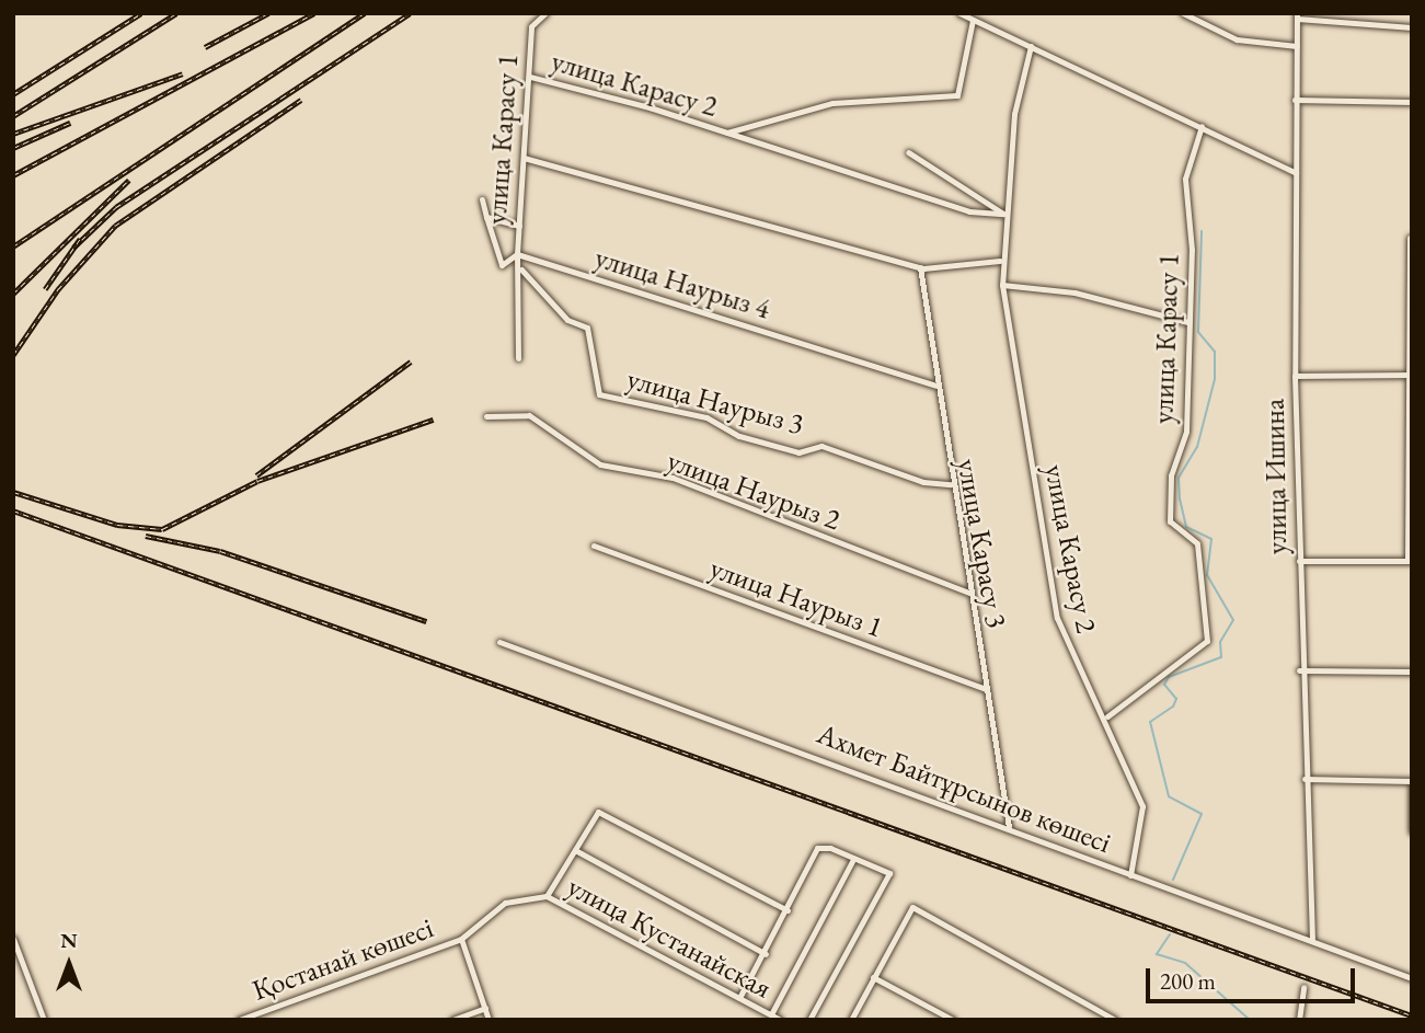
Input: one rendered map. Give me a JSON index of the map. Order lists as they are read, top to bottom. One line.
{"streets":{"street":["улица Карасу 2","улица Карасу 1","улица Наурыз 4","улица Наурыз 3","улица Ишина","улица Наурыз 2","улица Карасу 3","улица Наурыз 1","Ахмет Байтұрсынов көшесі","улица Кустанайская","Қостанай көшесі"]},"crossings":[["улица Карасу 2","улица Карасу 1"],["улица Карасу 2","Ахмет Байтұрсынов көшесі"],["улица Карасу 1","улица Наурыз 4"],["улица Наурыз 4","улица Карасу 3"],["улица Наурыз 3","улица Карасу 3"],["улица Ишина","Ахмет Байтұрсынов көшесі"],["улица Наурыз 2","улица Карасу 3"],["улица Карасу 3","улица Наурыз 1"],["улица Карасу 3","Ахмет Байтұрсынов көшесі"],["улица Кустанайская","Қостанай көшесі"]],"scale_bar":"200 m","north":"top"}
